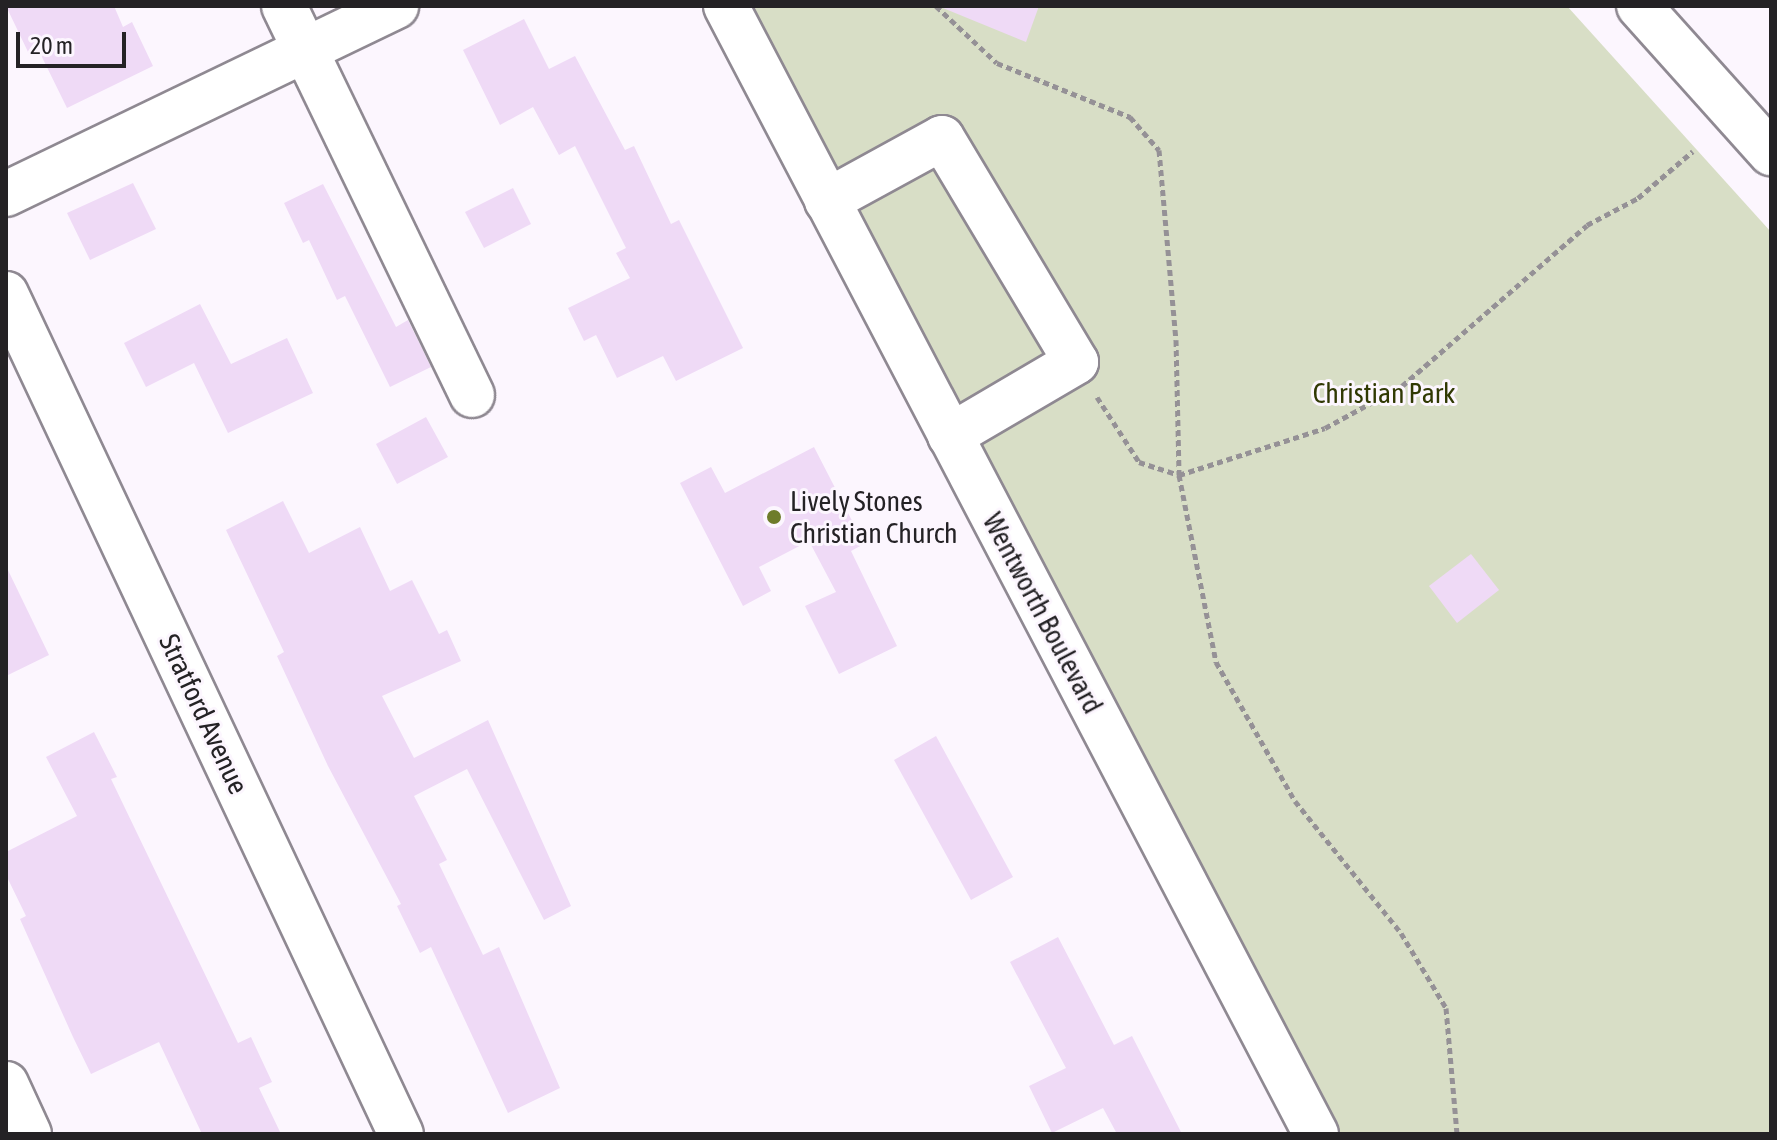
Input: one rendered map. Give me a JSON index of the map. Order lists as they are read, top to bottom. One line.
{"streets":{"street":["Wentworth Boulevard","Stratford Avenue"]},"parks":["Christian Park"],"places":["Lively Stones Christian Church"],"scale_bar":"20 m"}
